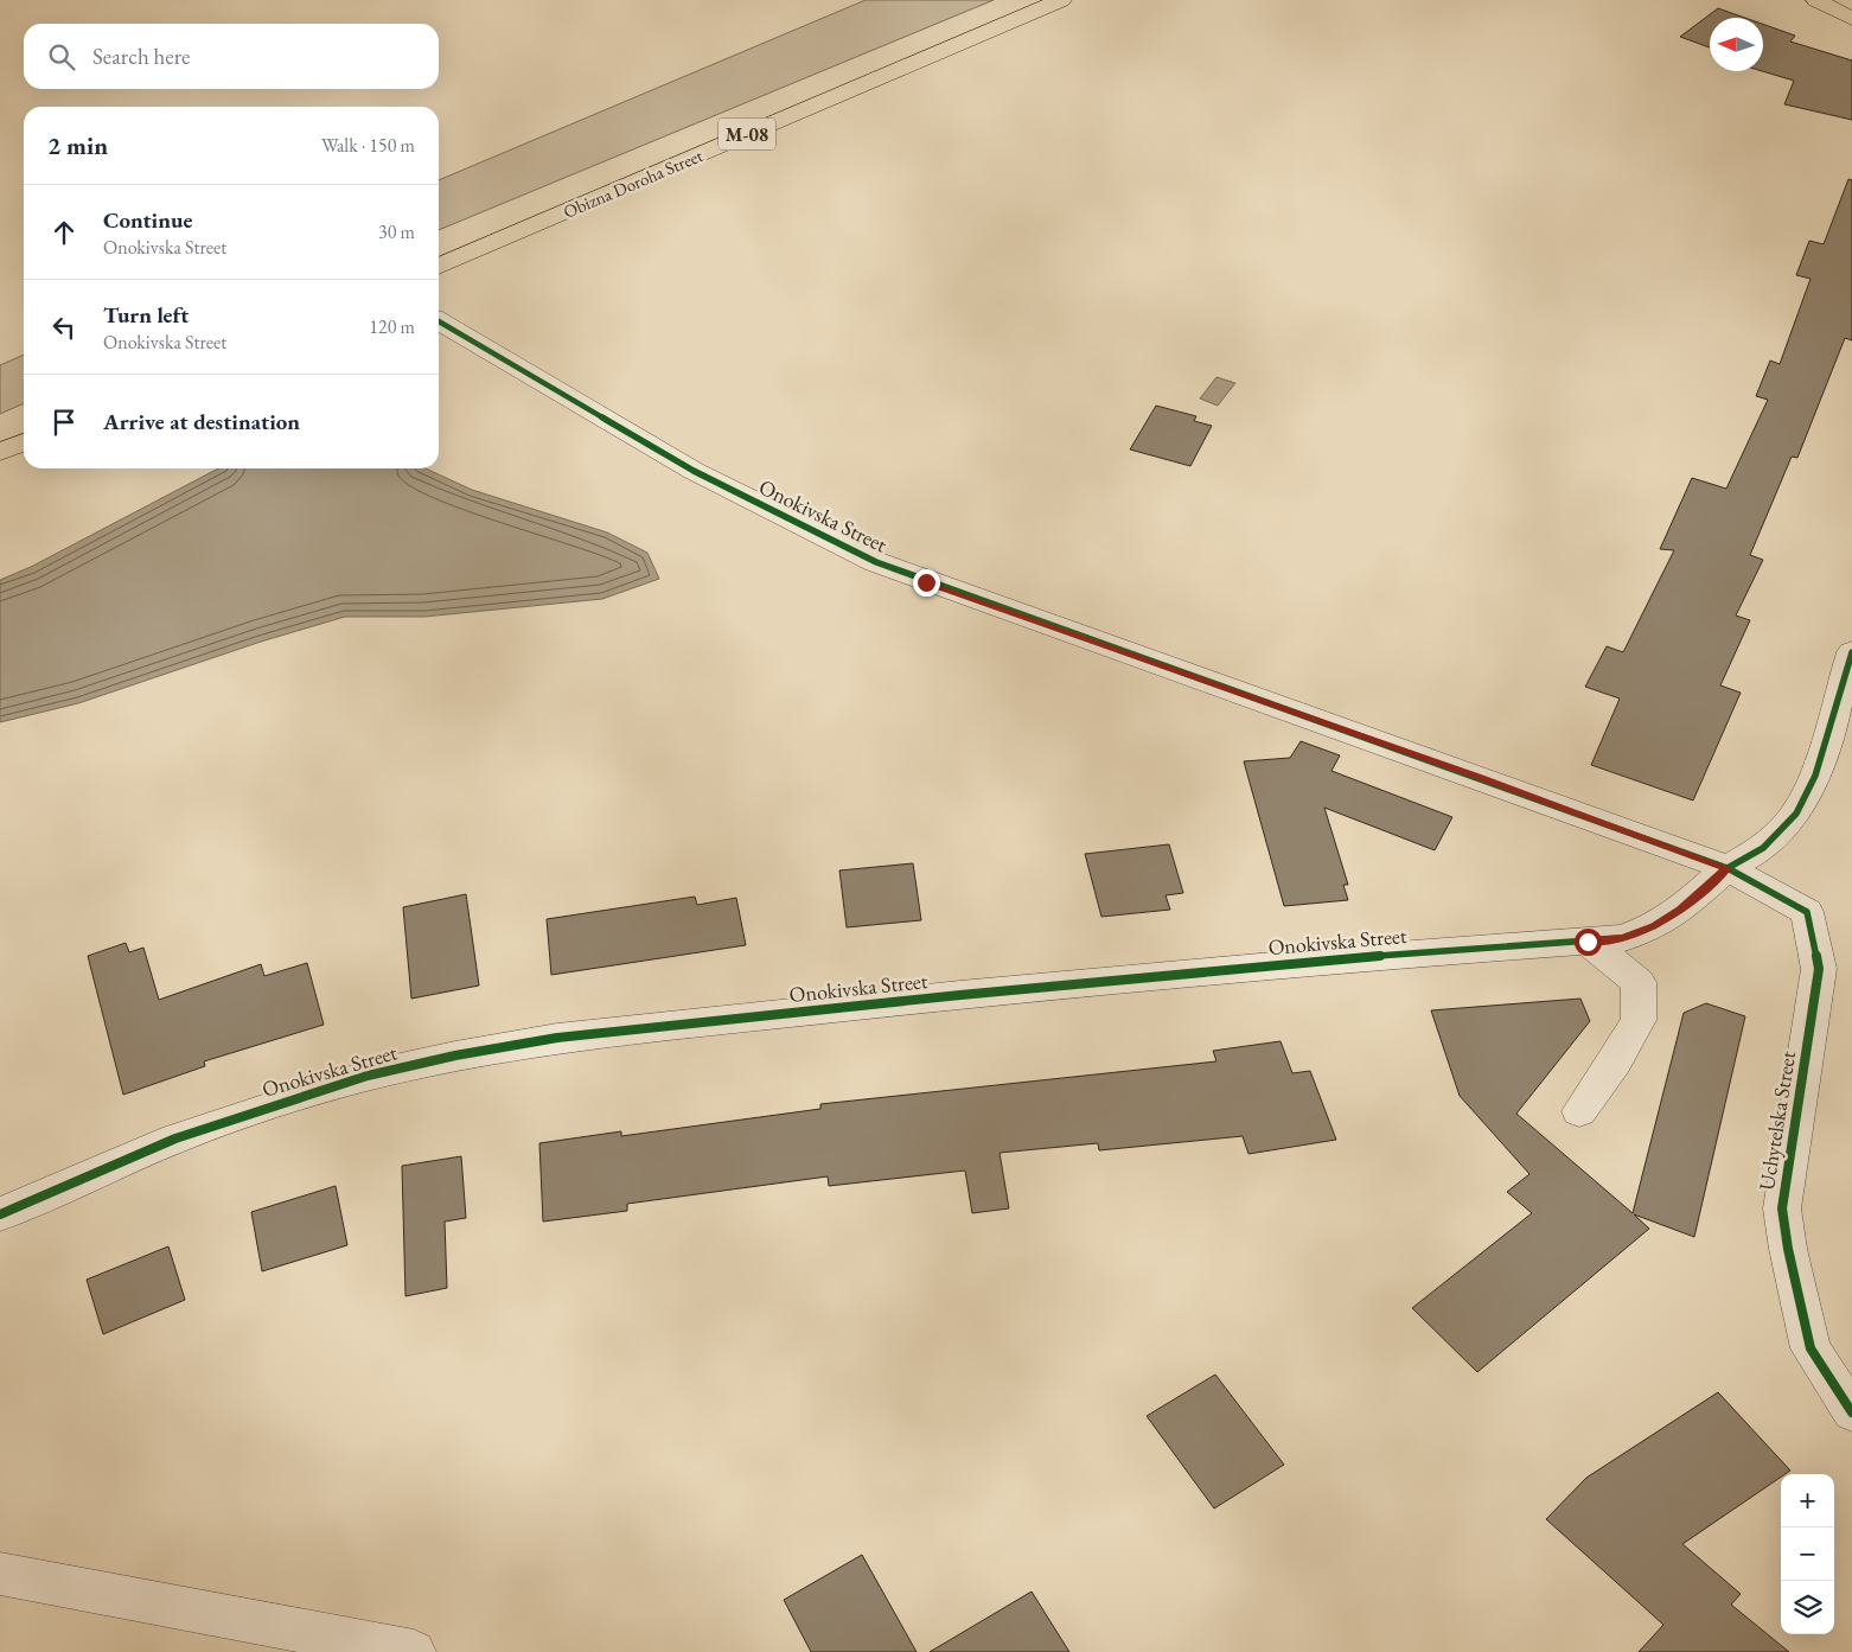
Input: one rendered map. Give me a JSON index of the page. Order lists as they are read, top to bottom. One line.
{"streets":{"main road":["М-08","Obizna Doroha Street"],"street":["Onokivska Street","Uchytelska Street"]},"crossings":[["Onokivska Street","Uchytelska Street"]],"north":"left","page":{"search":"Search here","heading":["2 min","Walk · 150 m"],"list":[["Continue","Onokivska Street","30 m"],["Turn left","Onokivska Street","120 m"],"Arrive at destination"],"map_buttons":["+","−"]}}
